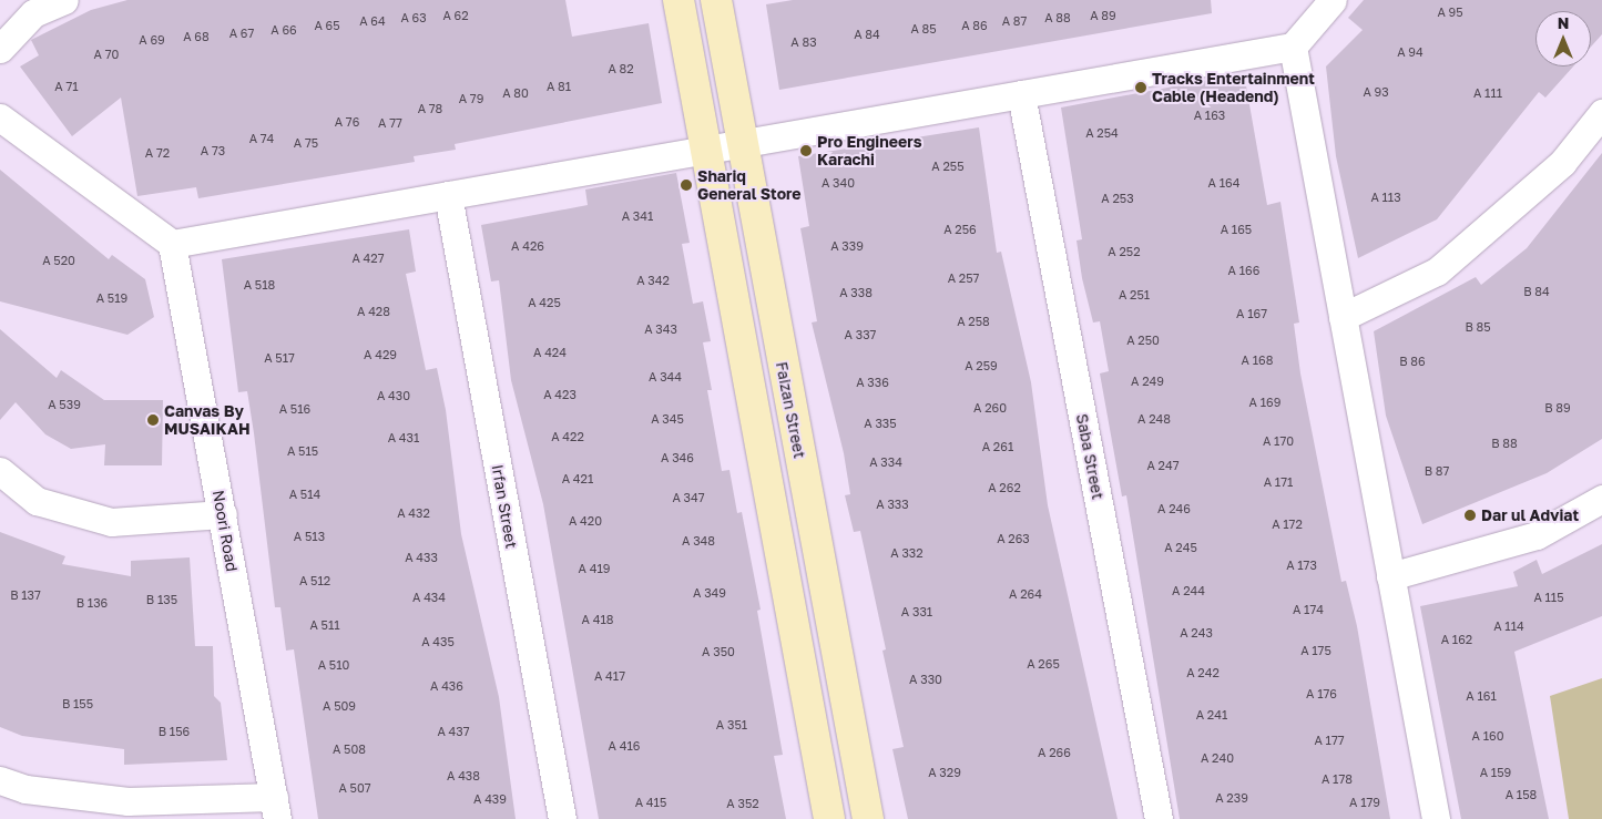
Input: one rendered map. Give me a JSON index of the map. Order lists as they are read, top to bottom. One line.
{"streets":{"street":["Faizan Street","Saba Street","Irfan Street","Noori Road"]},"places":["Tracks Entertainment Cable (Headend)","Pro Engineers Karachi","Shariq General Store","Canvas By MUSAIKAH","Dar ul Adviat"],"house_numbers":["A 95","A 62","A 89","A 63","A 88","A 64","A 87","A 65","A 86","A 85","A 66","A 67","A 84","A 68","A 69","A 83","A 94","A 70","A 82","A 71","A 81","A 93","A 80","A 111","A 79","A 78","A 163","A 76","A 77","A 254","A 74","A 75","A 73","A 72","A 255","A 340","A 164","A 113","A 253","A 341","A 256","A 165","A 426","A 339","A 252","A 427","A 520","A 166","A 257","A 342","A 518","B 84","A 338","A 251","A 519","A 425","A 428","A 167","A 258","B 85","A 343","A 337","A 250","A 424","A 429","A 517","A 168","B 86","A 259","A 344","A 249","A 336","A 423","A 430","A 169","A 539","A 260","B 89","A 516","A 345","A 248","A 335","A 422","A 431","A 170","B 88","A 261","A 515","A 346","A 334","A 247","B 87","A 421","A 171","A 262","A 514","A 347","A 333","A 246","A 432","A 420","A 172","A 513","A 263","A 348","A 245","A 332","A 433","A 173","A 419","A 512","A 244","A 349","A 264","B 137","A 434","A 115","B 135","B 136","A 174","A 331","A 418","A 511","A 114","A 243","A 162","A 435","A 175","A 350","A 265","A 510","A 242","A 417","A 330","A 436","A 176","A 161","B 155","A 509","A 241","A 351","B 156","A 437","A 160","A 177","A 416","A 508","A 266","A 240","A 329","A 159","A 438","A 178","A 507","A 158","A 239","A 439","A 415","A 179","A 352"],"north":"top"}
